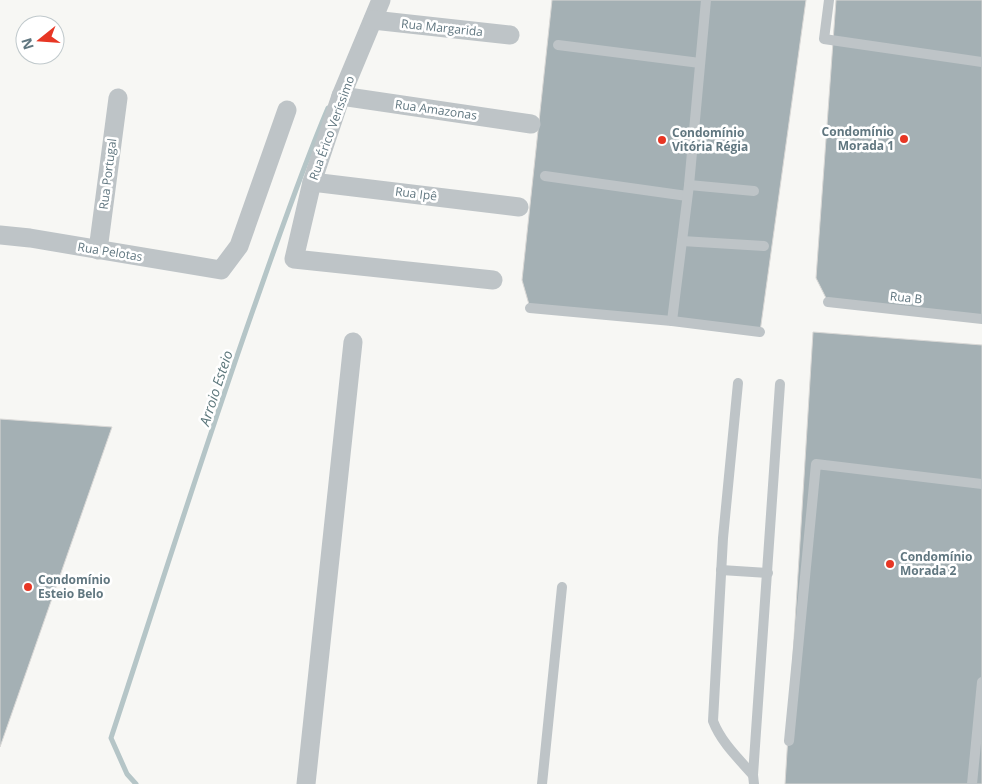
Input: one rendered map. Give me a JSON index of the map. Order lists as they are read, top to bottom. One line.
{"streets":{"street":["Rua Margarida","Rua Amazonas","Rua Érico Veríssimo","Rua Portugal","Rua Ipê","Rua Pelotas"],"lane":["Rua B"]},"crossings":[["Rua Margarida","Rua Érico Veríssimo"],["Rua Amazonas","Rua Érico Veríssimo"],["Rua Érico Veríssimo","Rua Ipê"],["Rua Portugal","Rua Pelotas"]],"water":["Arroio Esteio"],"places":["Condomínio Morada 1","Condomínio Vitória Régia","Condomínio Morada 2","Condomínio Esteio Belo"],"north":"left"}
